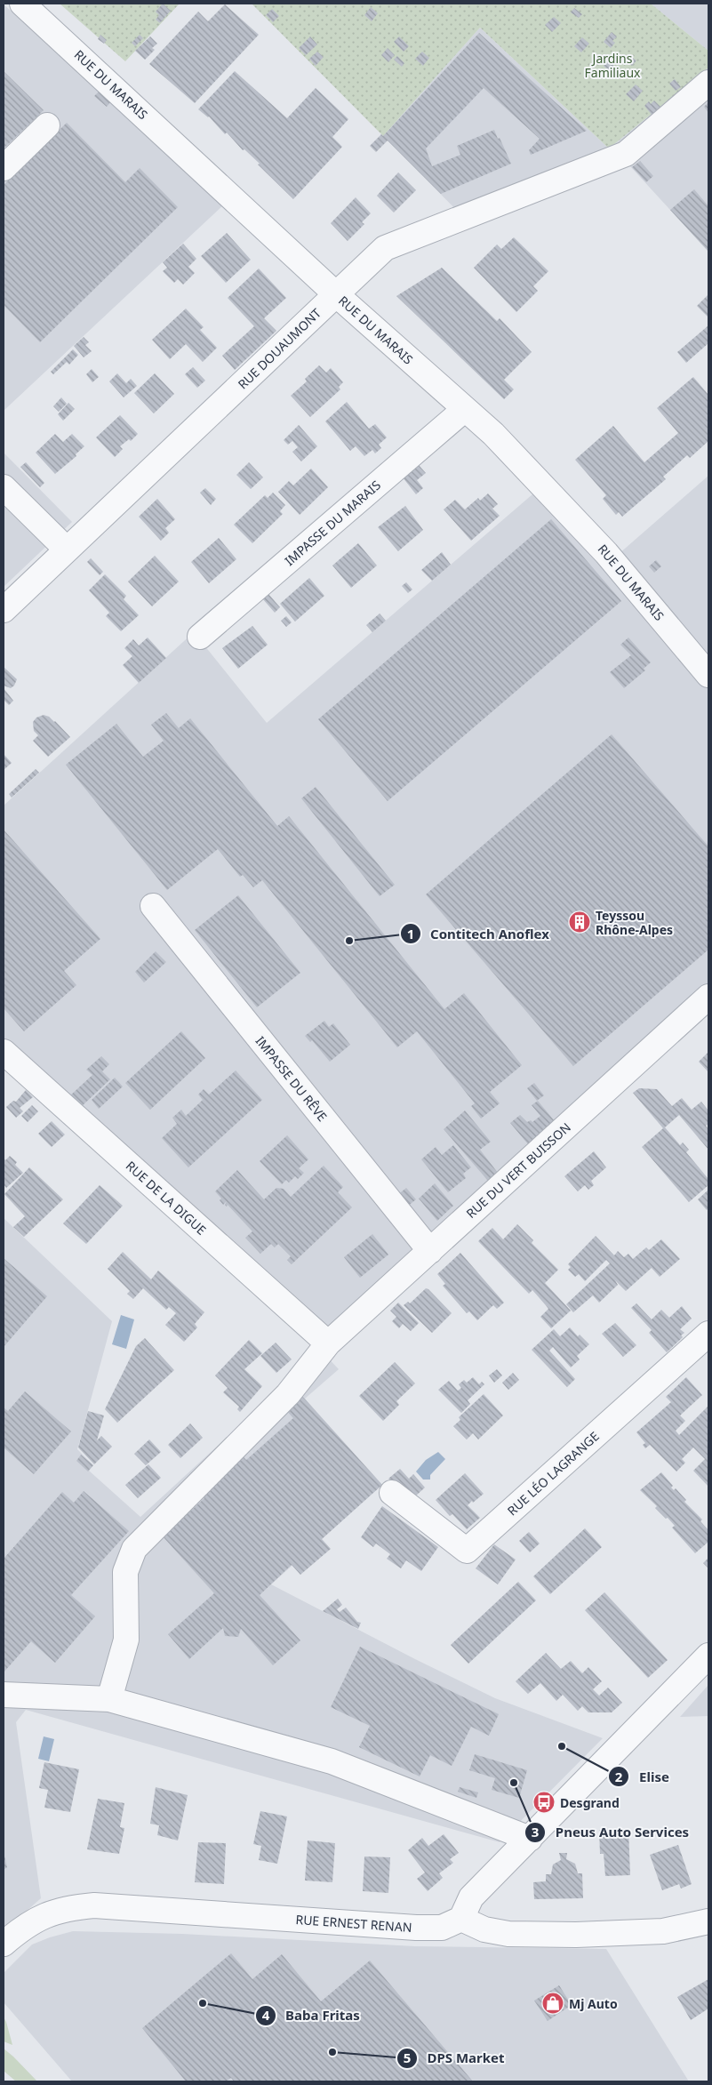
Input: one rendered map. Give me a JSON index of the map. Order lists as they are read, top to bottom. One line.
{"streets":{"street":["RUE DU MARAIS","RUE DOUAUMONT","IMPASSE DU MARAIS","IMPASSE DU RÊVE","RUE DU VERT BUISSON","RUE DE LA DIGUE","RUE LÉO LAGRANGE","RUE ERNEST RENAN"]},"crossings":[["RUE DU MARAIS","RUE DOUAUMONT"],["RUE DU MARAIS","IMPASSE DU MARAIS"],["IMPASSE DU RÊVE","RUE DU VERT BUISSON"],["RUE DU VERT BUISSON","RUE DE LA DIGUE"]],"parks":["Jardins Familiaux"],"places":{"building":["Teyssou Rhône-Alpes"],"other":["Contitech Anoflex","Elise","Pneus Auto Services","Baba Fritas","DPS Market"],"bus stop":["Desgrand"],"shop":["Mj Auto"]}}
